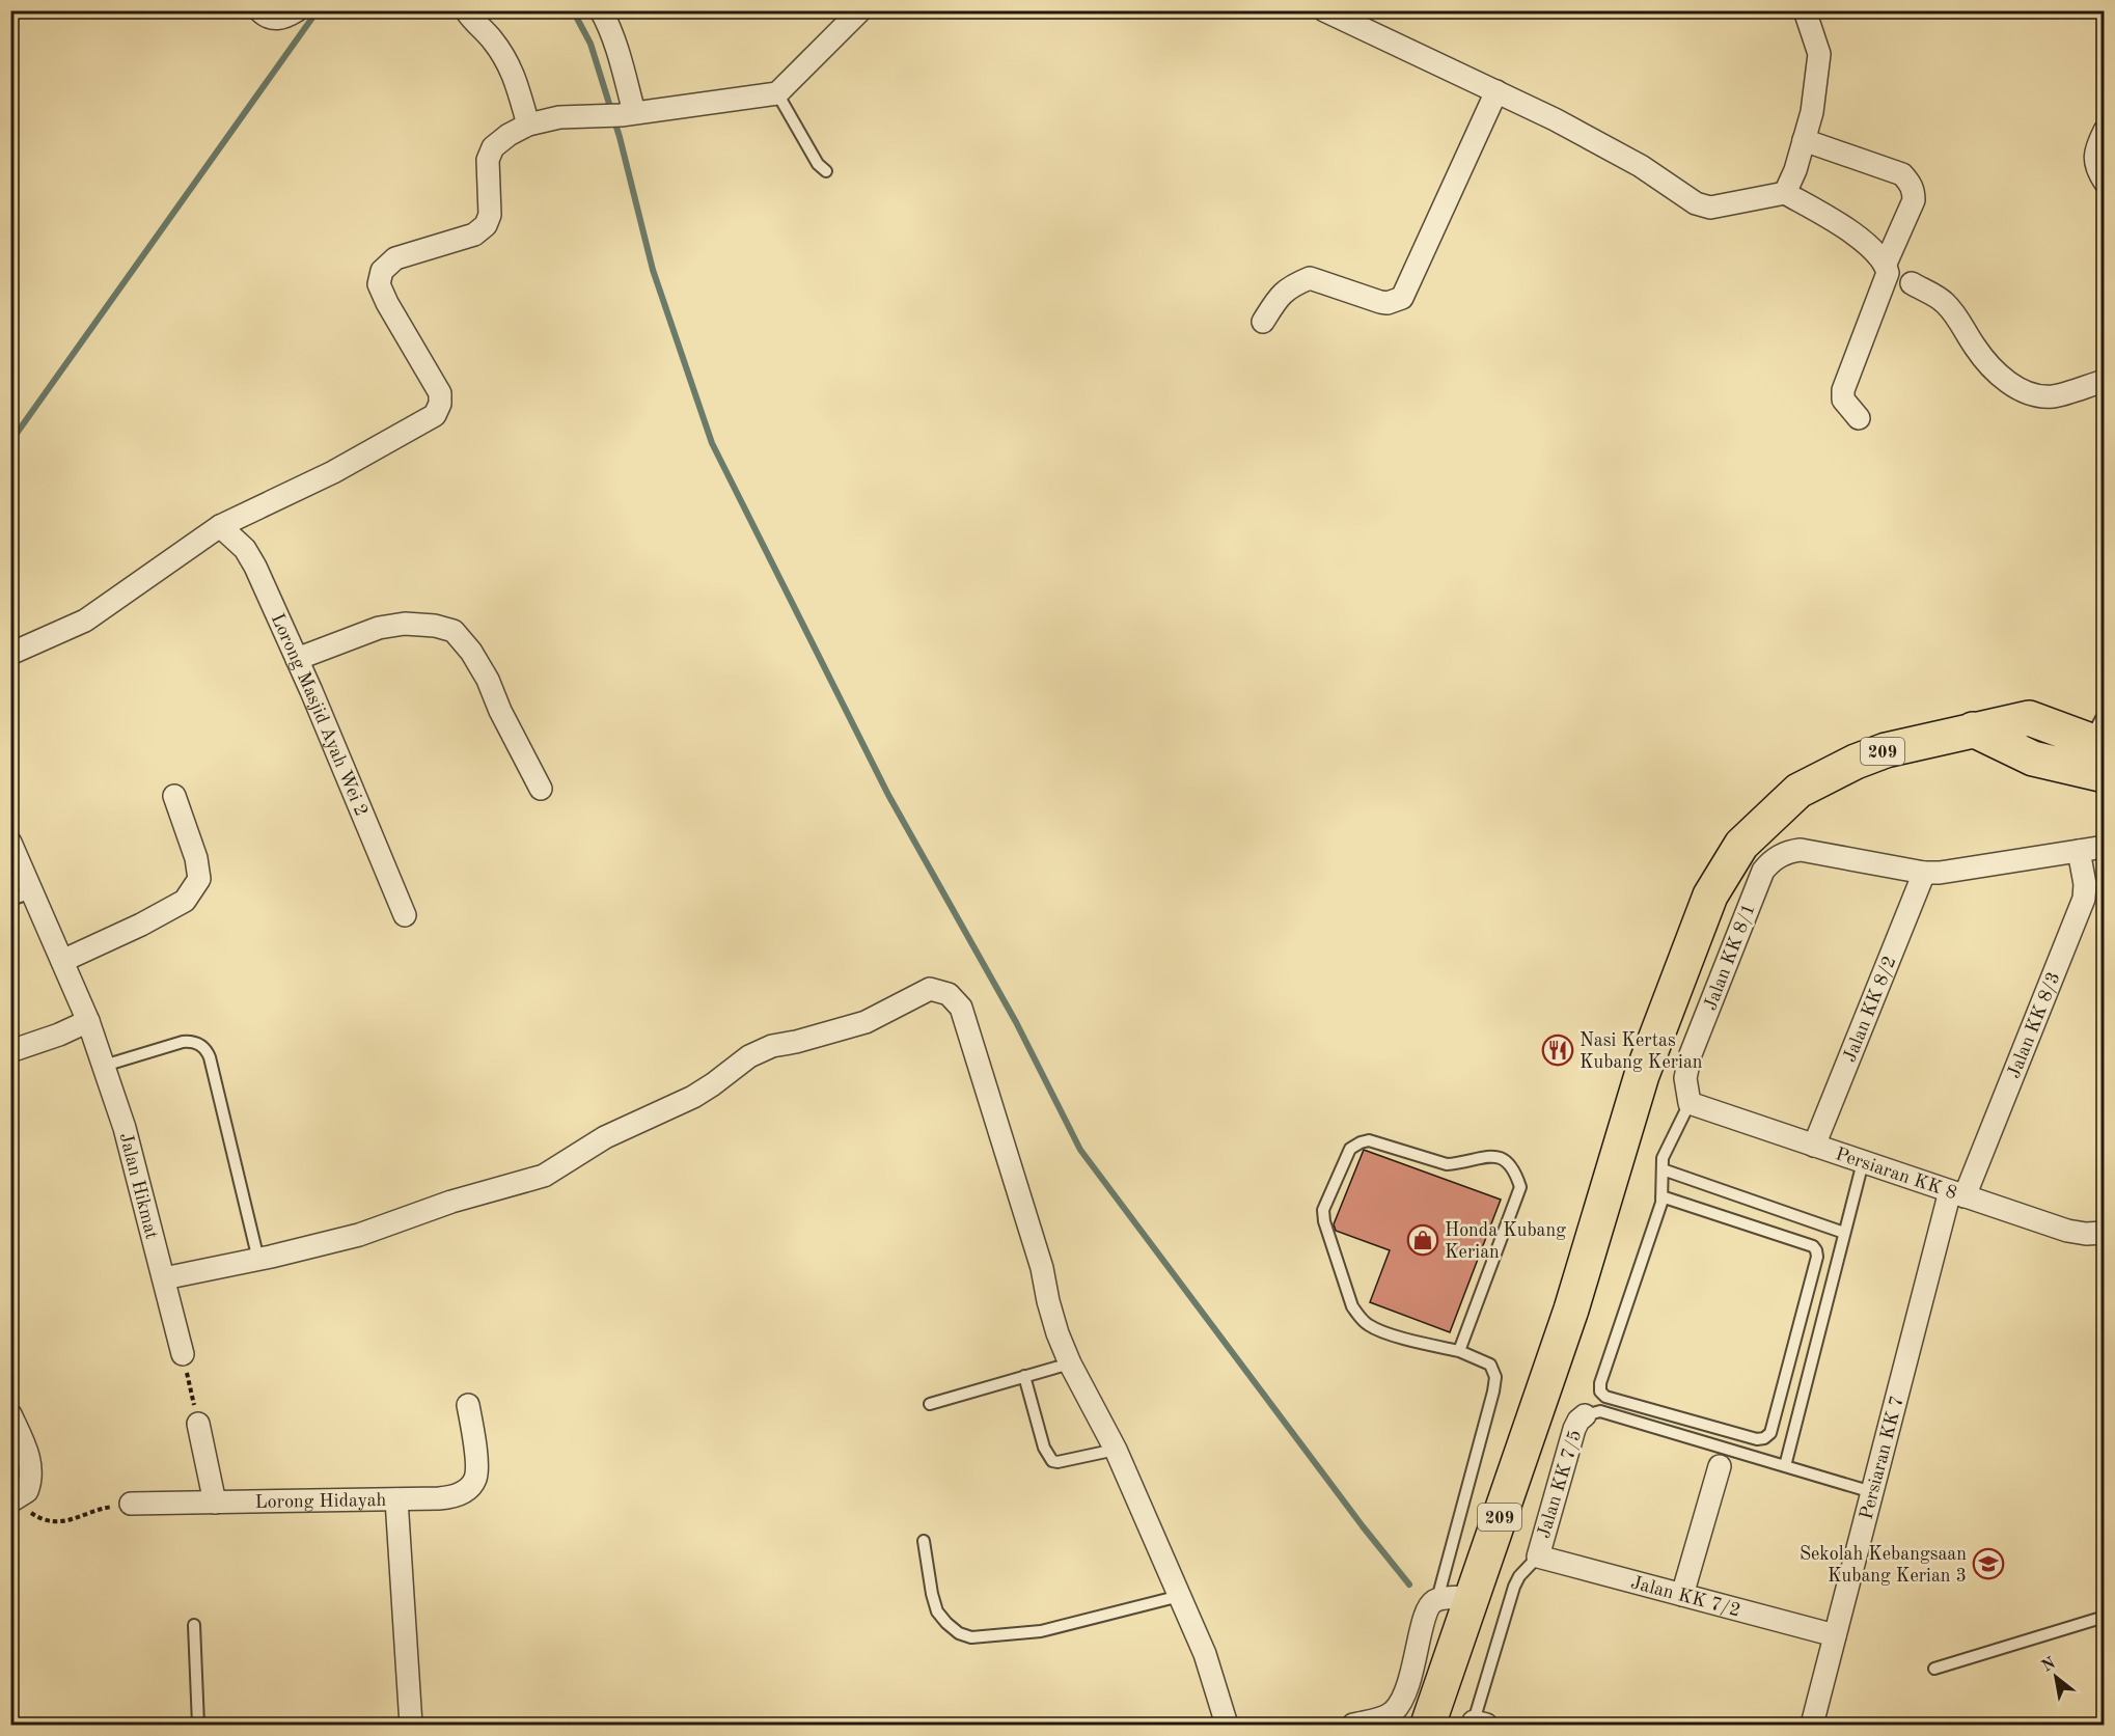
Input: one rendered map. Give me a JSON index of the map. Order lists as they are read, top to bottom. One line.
{"streets":{"main road":["209"],"street":["Lorong Masjid Ayah Wei 2","Jalan KK 8/1","Jalan KK 8/2","Jalan KK 8/3","Persiaran KK 8","Jalan Hikmat","Persiaran KK 7","Jalan KK 7/5","Lorong Hidayah","Jalan KK 7/2"]},"crossings":[["Jalan KK 8/1","Jalan KK 8/2"],["Jalan KK 8/1","Persiaran KK 8"],["Jalan KK 8/2","Persiaran KK 8"],["Jalan KK 8/3","Persiaran KK 8"],["Jalan KK 8/3","Persiaran KK 7"],["Persiaran KK 8","Persiaran KK 7"],["Persiaran KK 7","Jalan KK 7/2"],["Jalan KK 7/5","Jalan KK 7/2"]],"places":{"restaurant":["Nasi Kertas Kubang Kerian"],"shop":["Honda Kubang Kerian"],"school or university":["Sekolah Kebangsaan Kubang Kerian 3"]},"north":"top left"}
